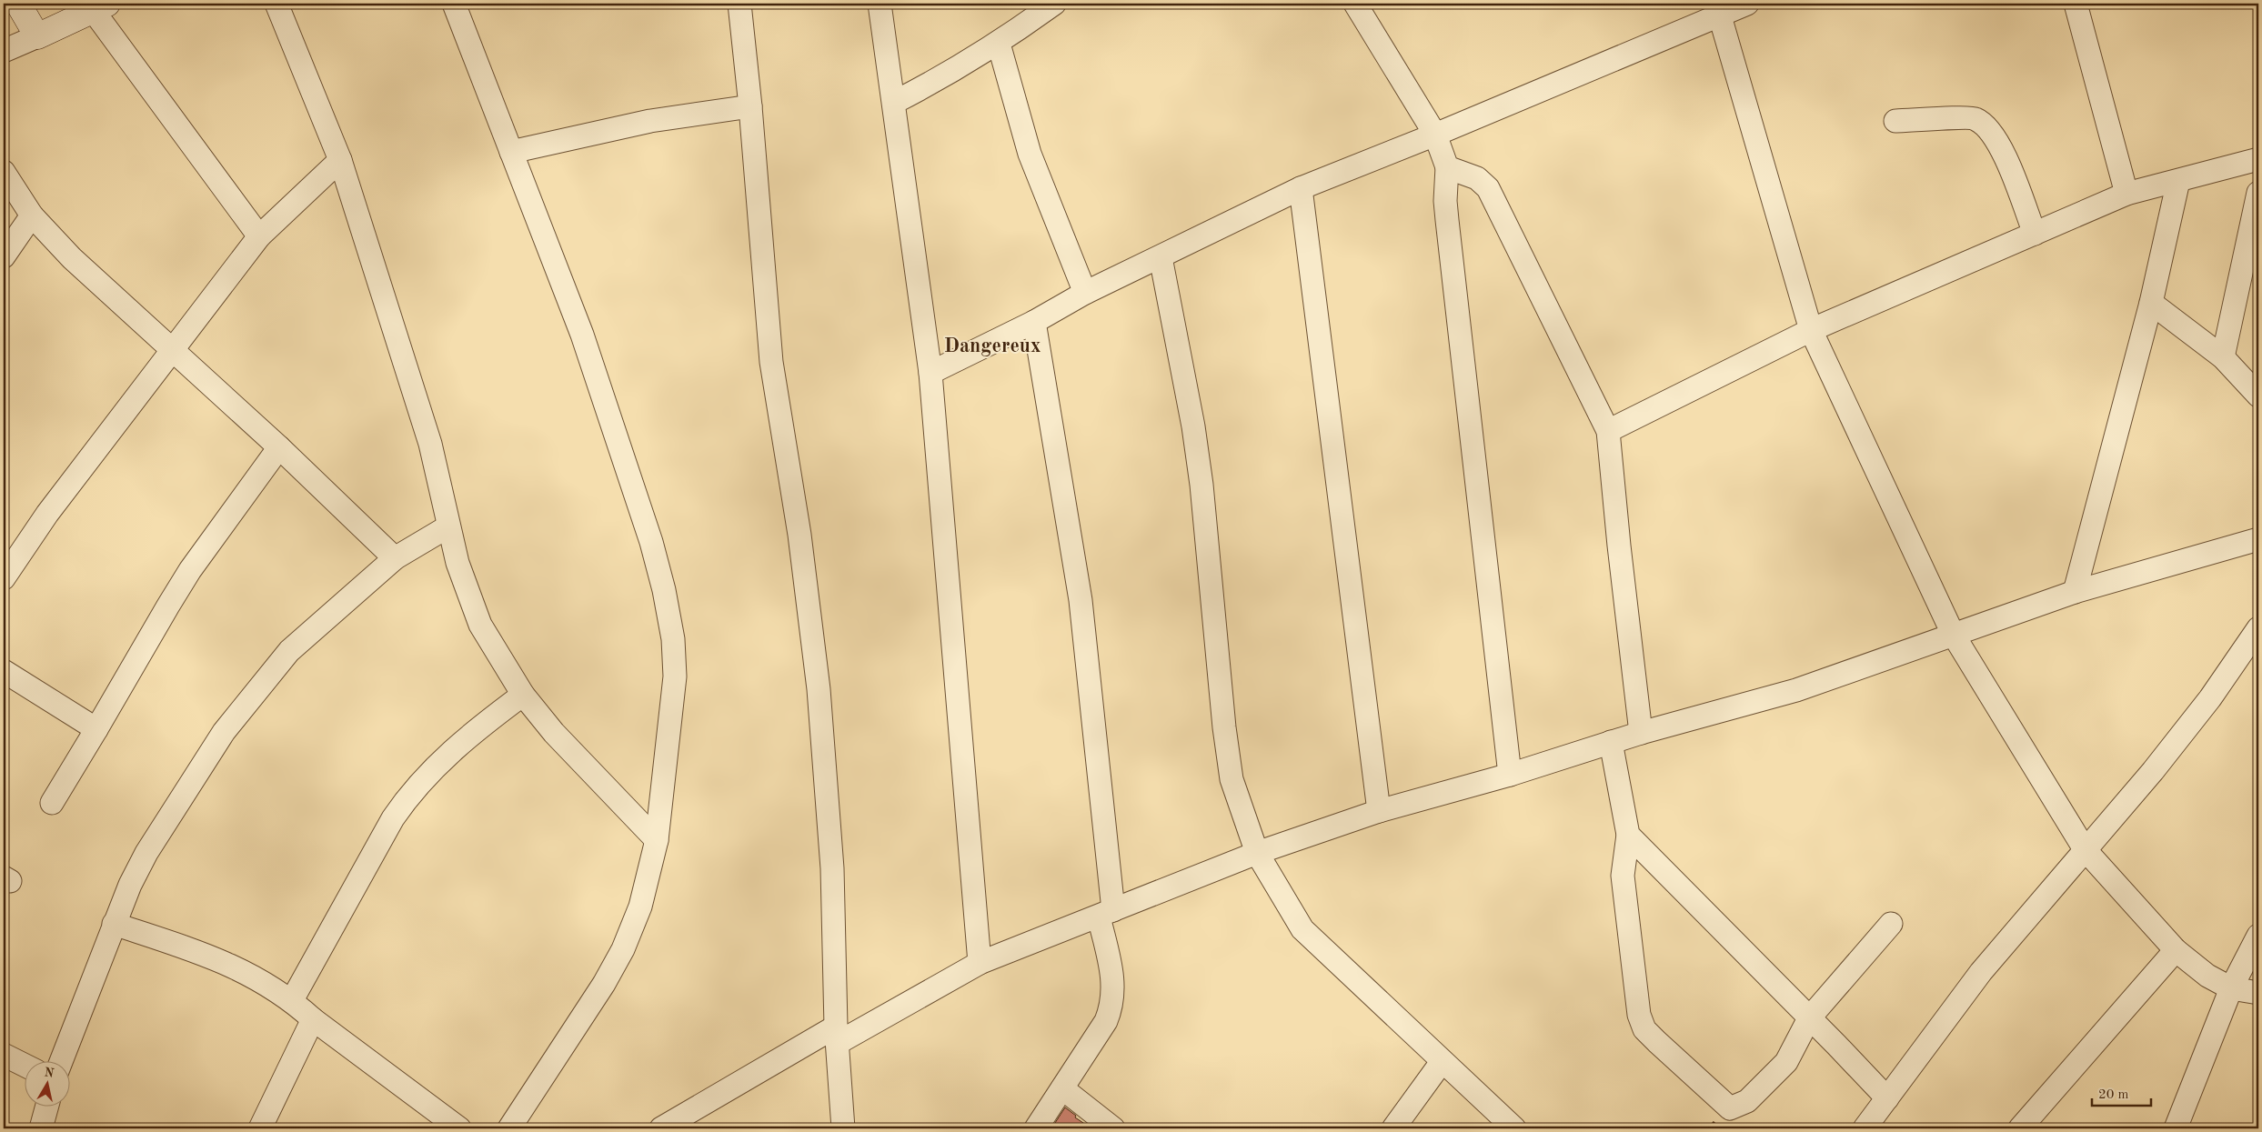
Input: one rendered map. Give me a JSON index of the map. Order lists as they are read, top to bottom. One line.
{"districts":["Dangereux"],"scale_bar":"20 m","north":"top"}
